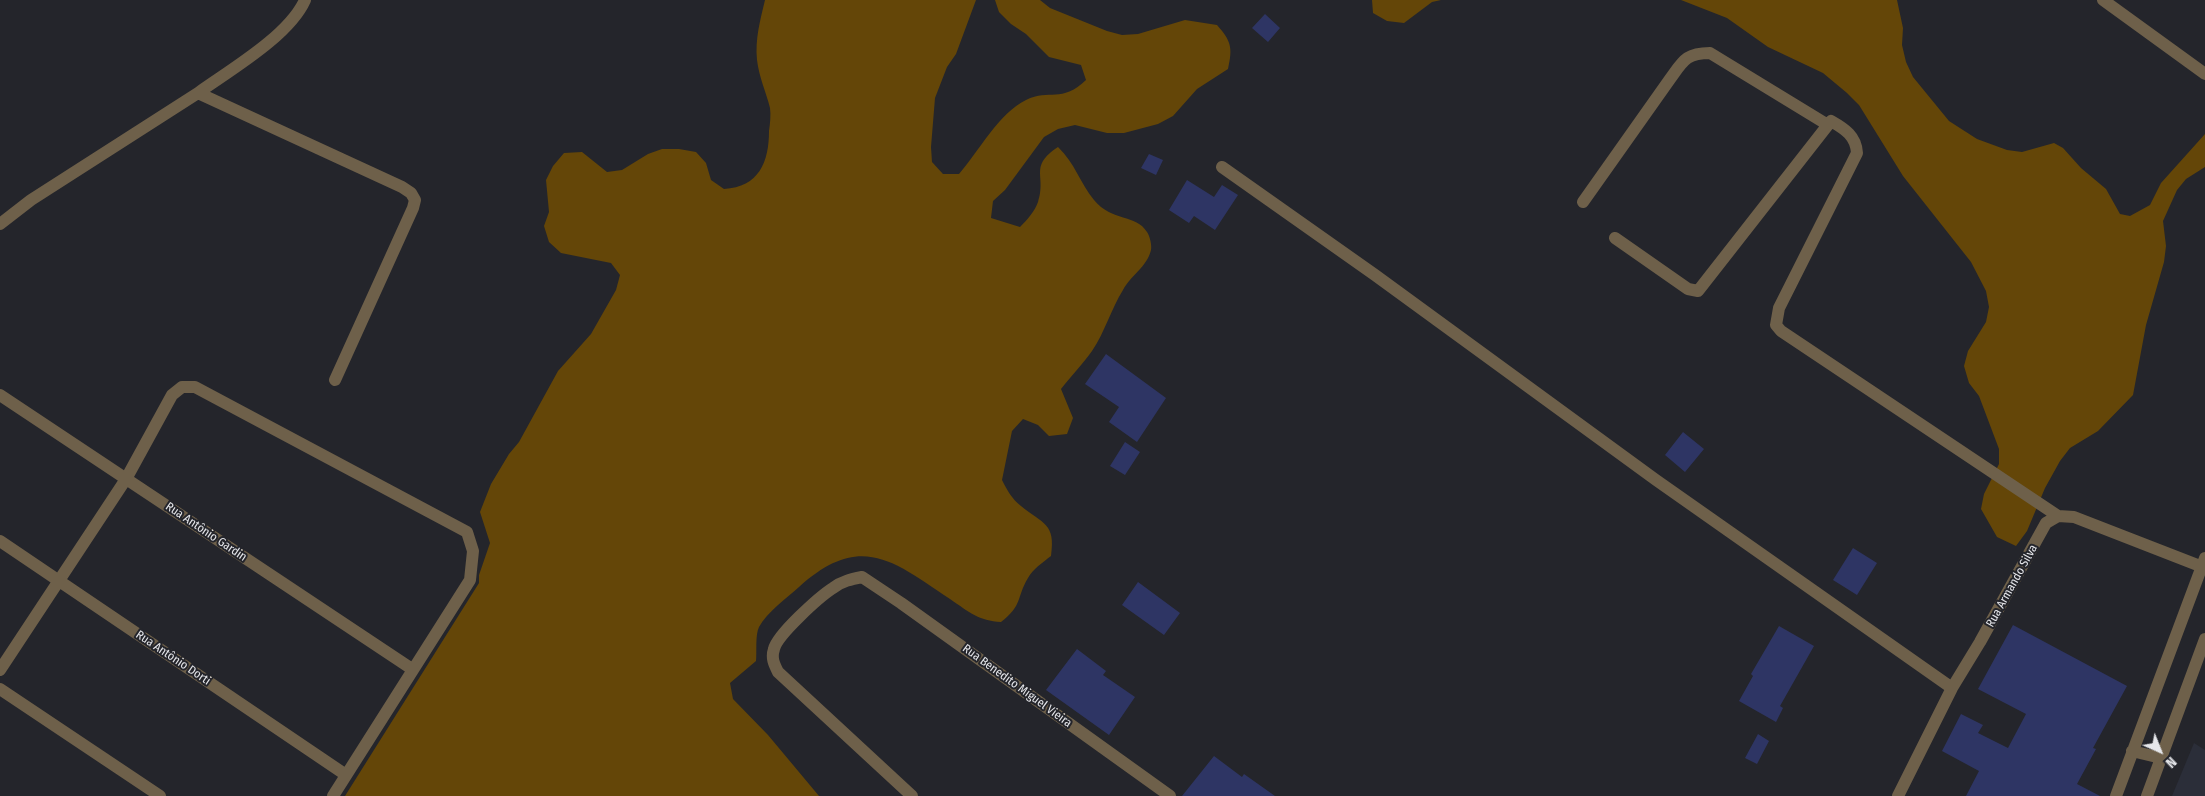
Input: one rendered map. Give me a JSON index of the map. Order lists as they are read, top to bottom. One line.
{"streets":{"street":["Rua Antônio Gardin","Rua Armando Silva","Rua Antônio Dorti","Rua Benedito Miguel Vieira"]},"north":"bottom right"}
